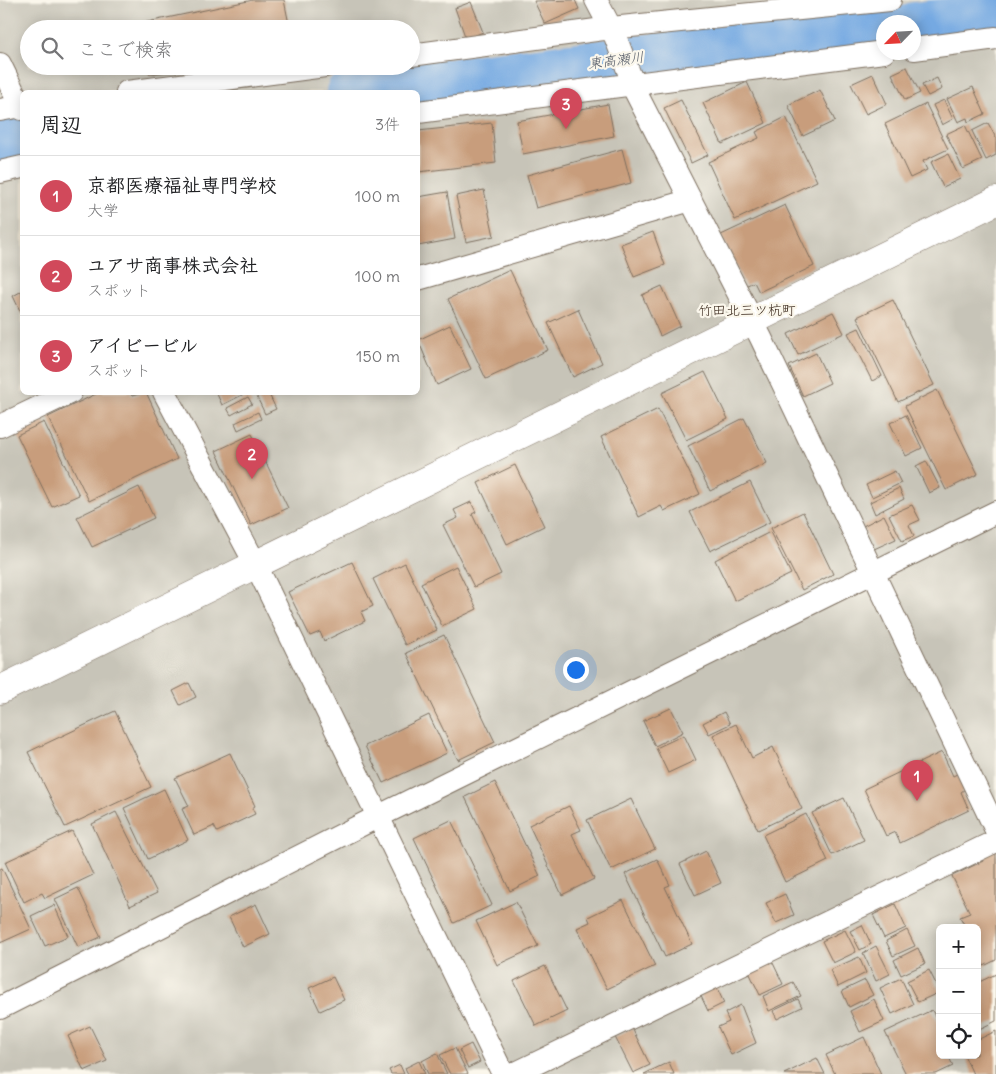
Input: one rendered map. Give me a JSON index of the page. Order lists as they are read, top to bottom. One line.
{"districts":["竹田北三ツ杭町"],"water":["東高瀬川"],"north":"bottom left","page":{"search":"ここで検索","pins":["3","2","1"],"heading":["周辺","3件"],"list":[{"mark":"1","name":"京都医療福祉専門学校","note":"大学","value":"100 m"},{"mark":"2","name":"ユアサ商事株式会社","note":"スポット","value":"100 m"},{"mark":"3","name":"アイビービル","note":"スポット","value":"150 m"}],"map_buttons":["+","−"]}}
